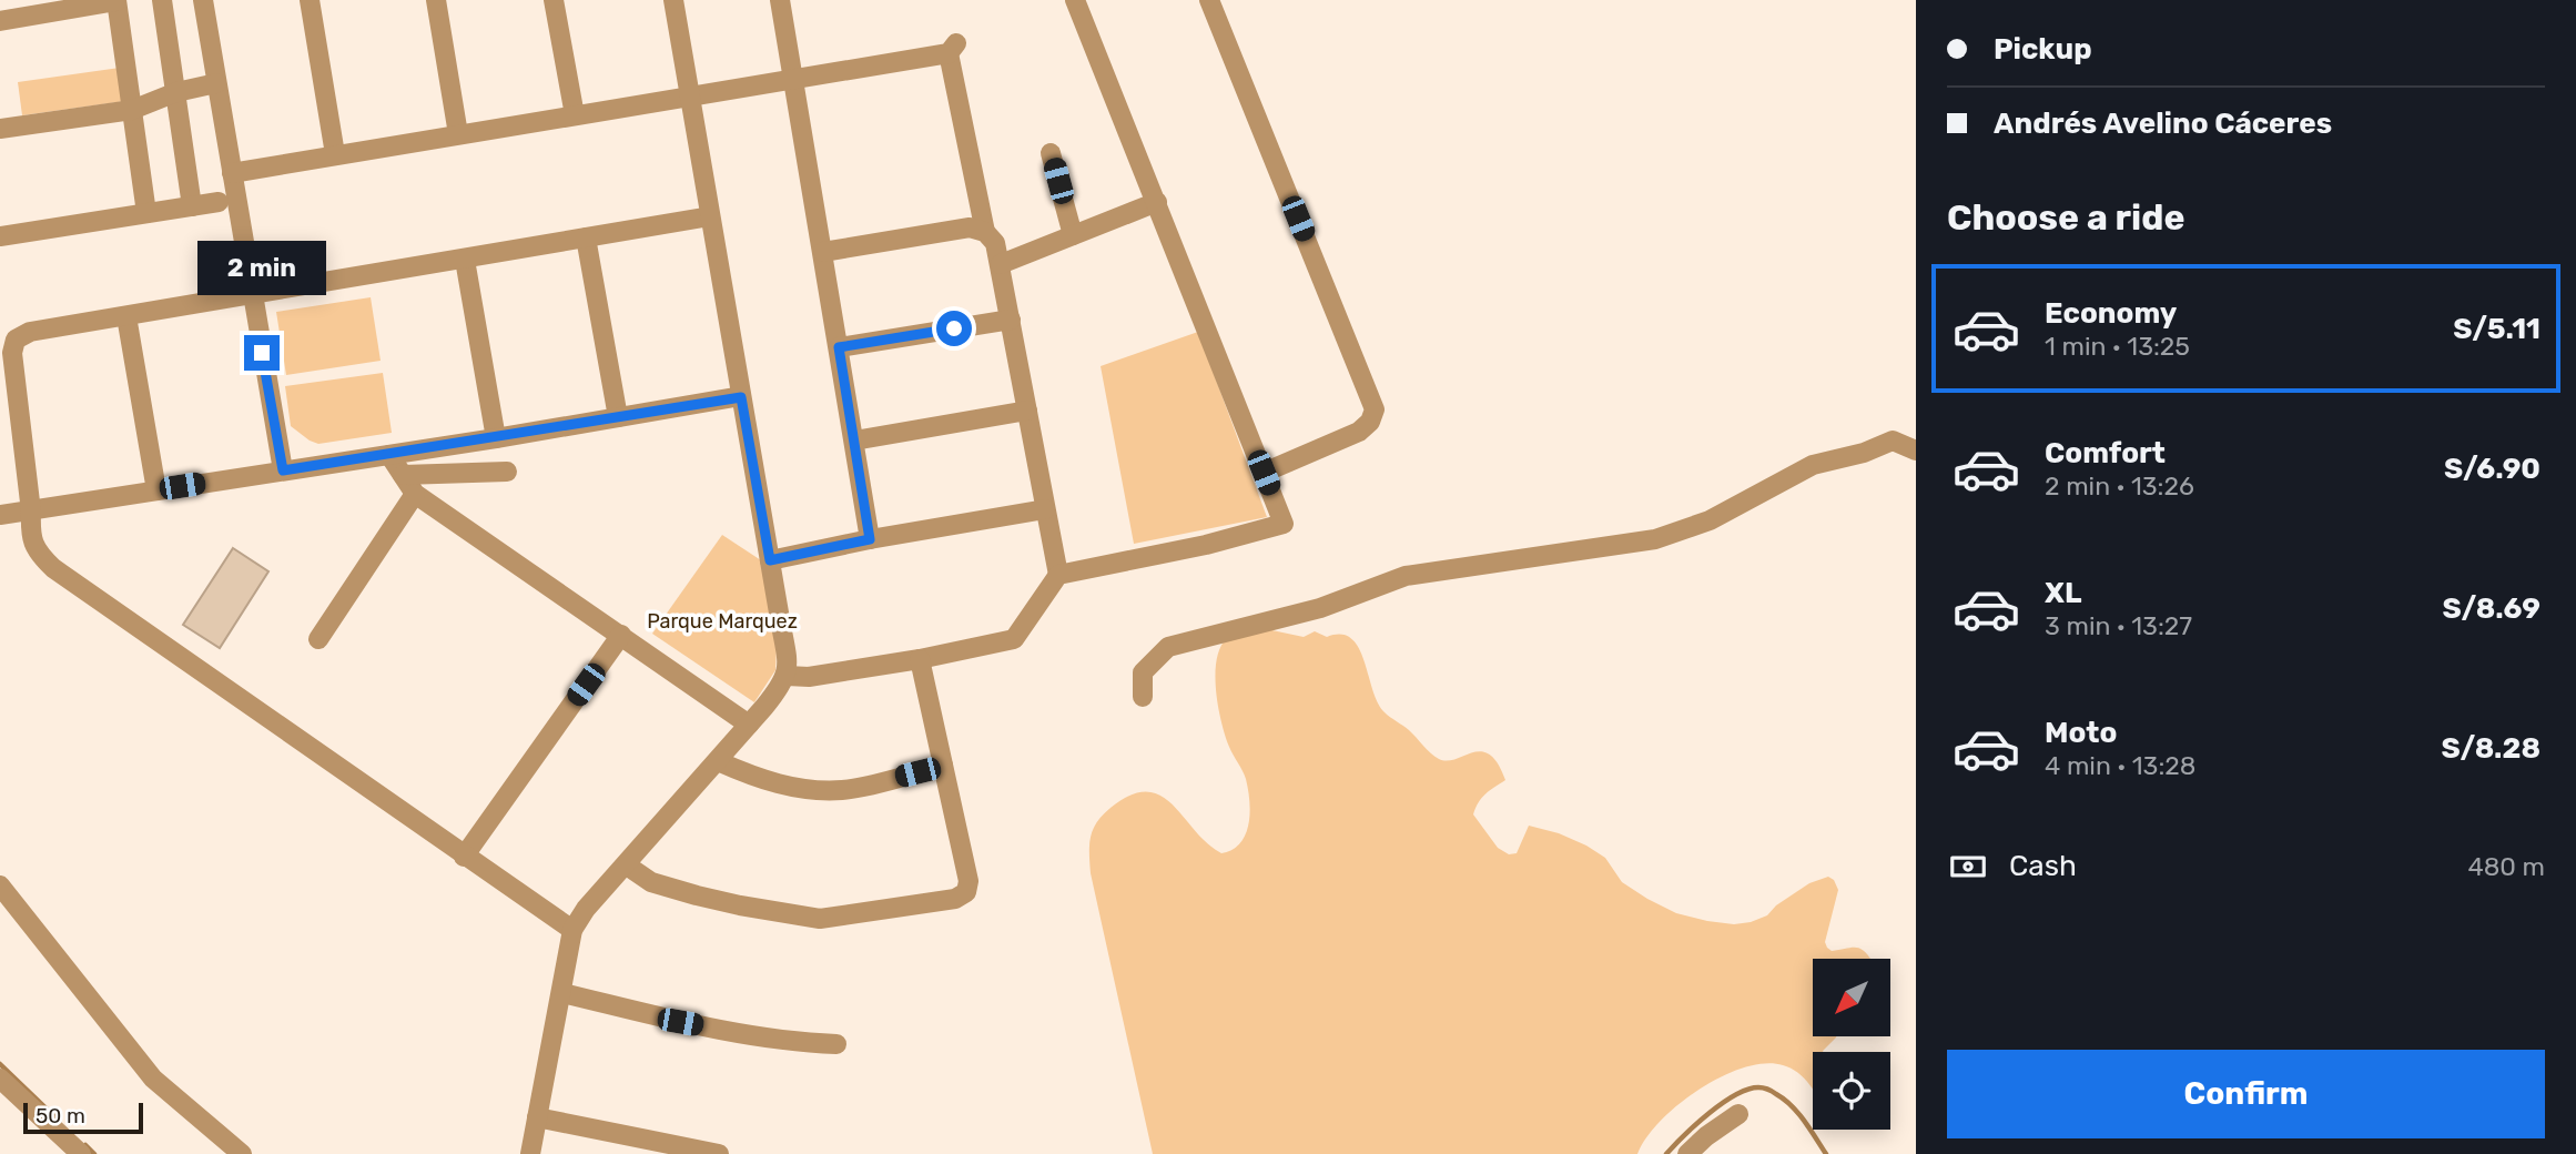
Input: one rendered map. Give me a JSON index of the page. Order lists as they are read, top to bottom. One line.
{"parks":["Parque Marquez"],"scale_bar":"50 m","north":"bottom left","page":{"banner":["Pickup","Andrés Avelino Cáceres"],"heading":"Choose a ride","bubble":"2 min","list":[{"name":"Economy","note":"1 min · 13:25","value":"S/5.11"},{"name":"Comfort","note":"2 min · 13:26","value":"S/6.90"},{"name":"XL","note":"3 min · 13:27","value":"S/8.69"},{"name":"Moto","note":"4 min · 13:28","value":"S/8.28"}],"pay":["Cash","480 m"],"buttons":"Confirm","scale":"50 m"}}
